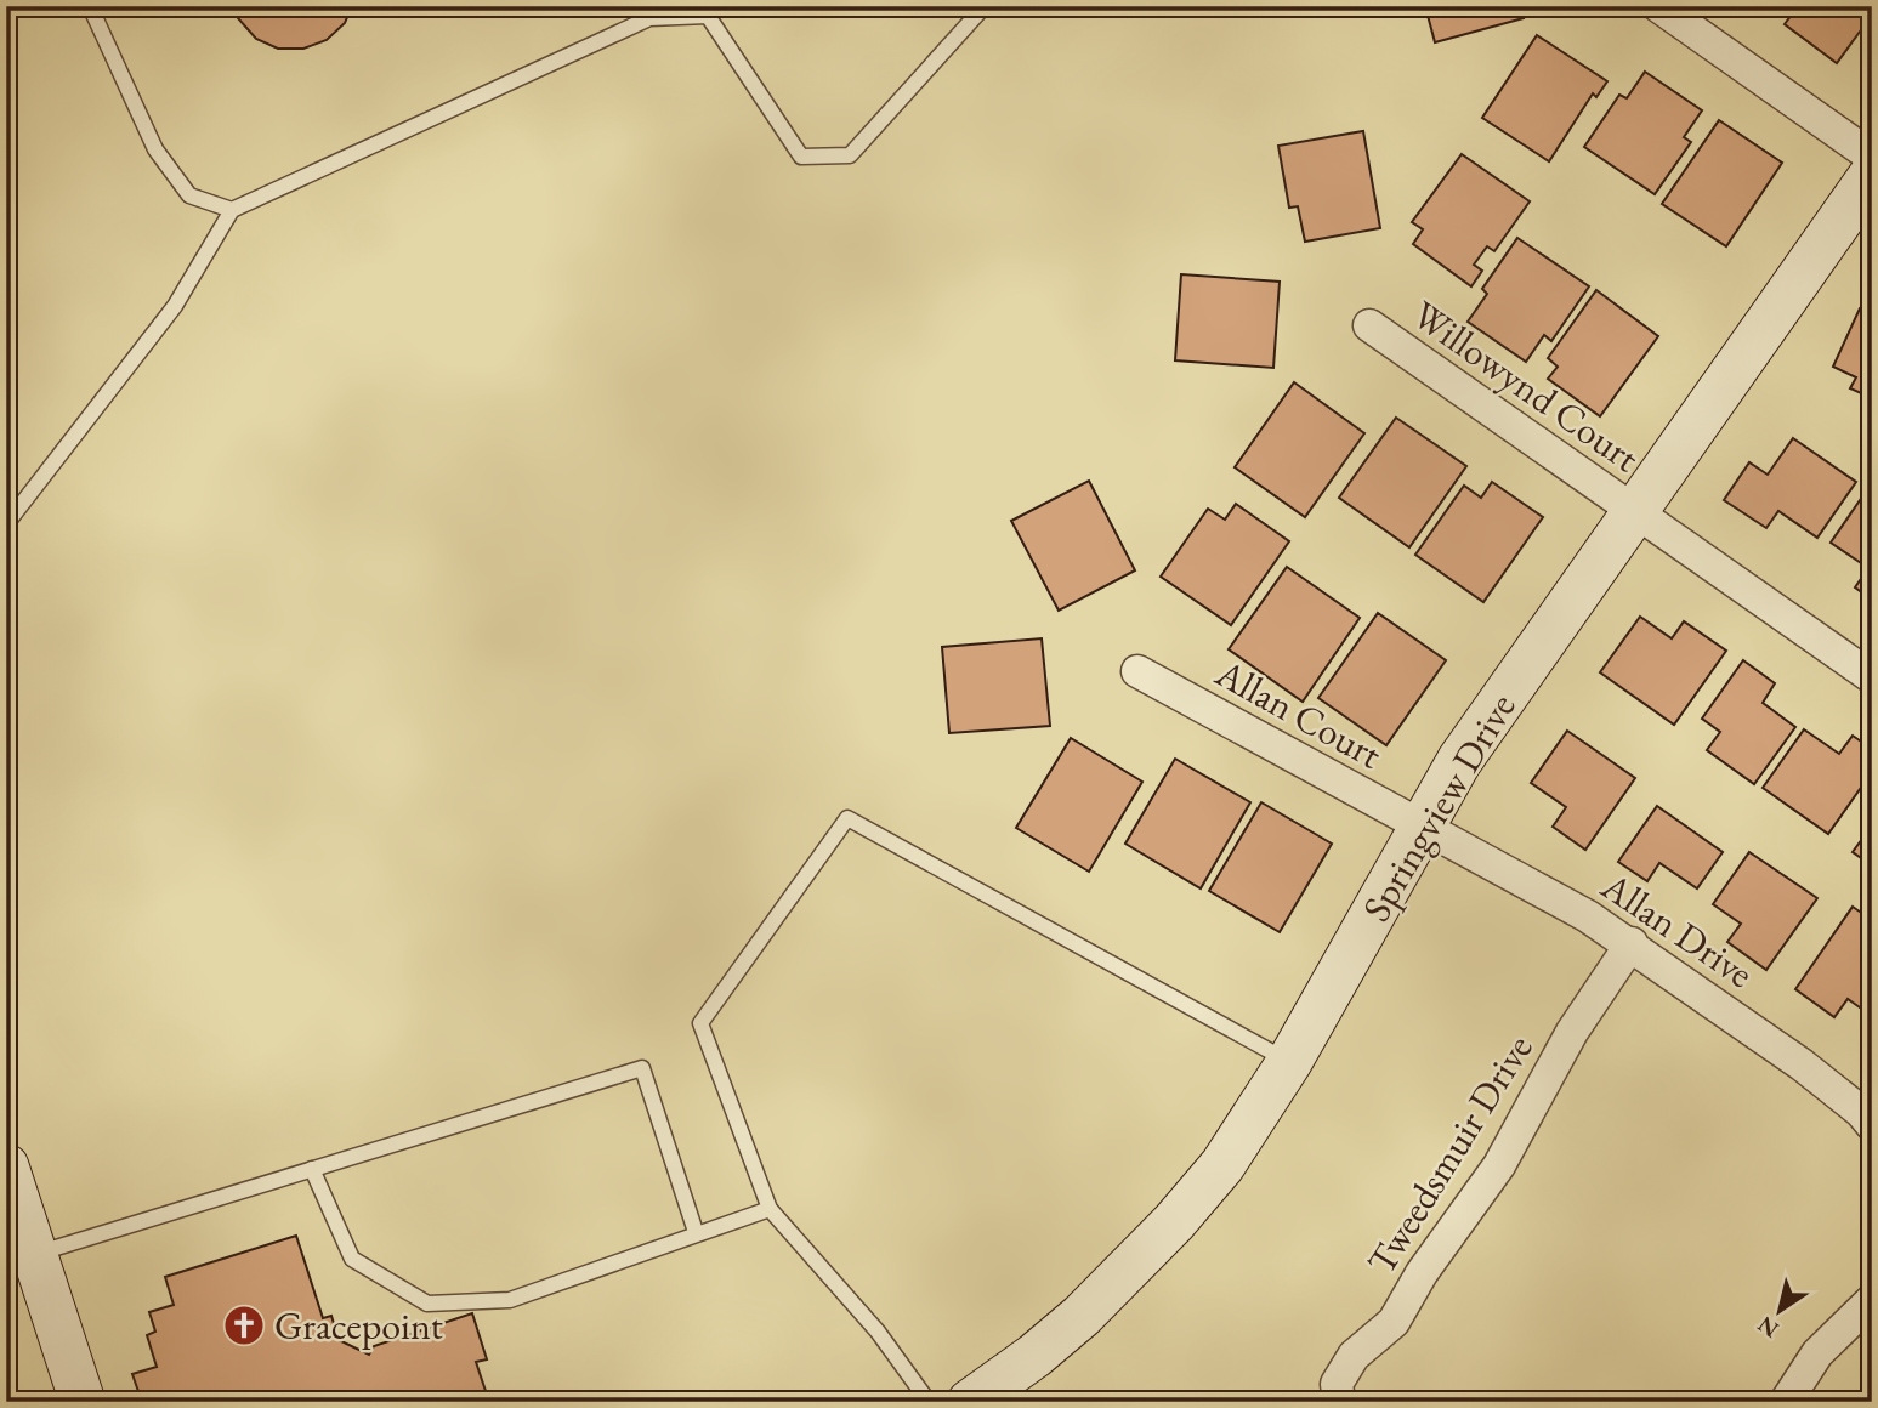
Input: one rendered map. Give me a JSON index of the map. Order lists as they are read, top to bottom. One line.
{"streets":{"street":["Willowynd Court","Allan Court","Springview Drive","Allan Drive","Tweedsmuir Drive"]},"crossings":[["Willowynd Court","Springview Drive"],["Allan Court","Springview Drive"],["Allan Court","Allan Drive"],["Springview Drive","Allan Drive"],["Allan Drive","Tweedsmuir Drive"]],"places":{"church":["Gracepoint"]},"north":"bottom left"}
